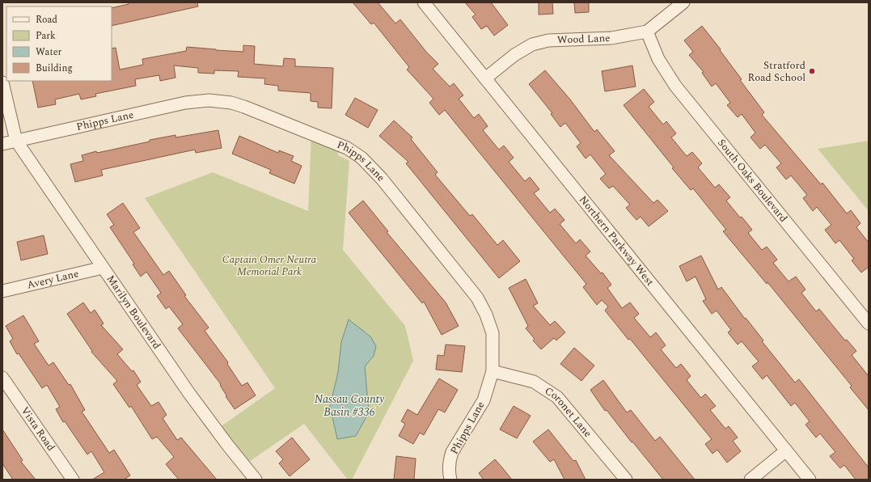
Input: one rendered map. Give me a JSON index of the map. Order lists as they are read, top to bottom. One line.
{"streets":{"street":["Wood Lane","Phipps Lane","South Oaks Boulevard","Northern Parkway West","Avery Lane","Marilyn Boulevard","Coronet Lane","Vista Road"]},"crossings":[["Wood Lane","South Oaks Boulevard"],["Wood Lane","Northern Parkway West"],["Phipps Lane","Marilyn Boulevard"],["Phipps Lane","Coronet Lane"],["Avery Lane","Marilyn Boulevard"]],"water":["Nassau County Basin #336"],"parks":["Captain Omer Neutra Memorial Park"],"places":["Stratford Road School"],"legend":["Road","Park","Water","Building"]}
